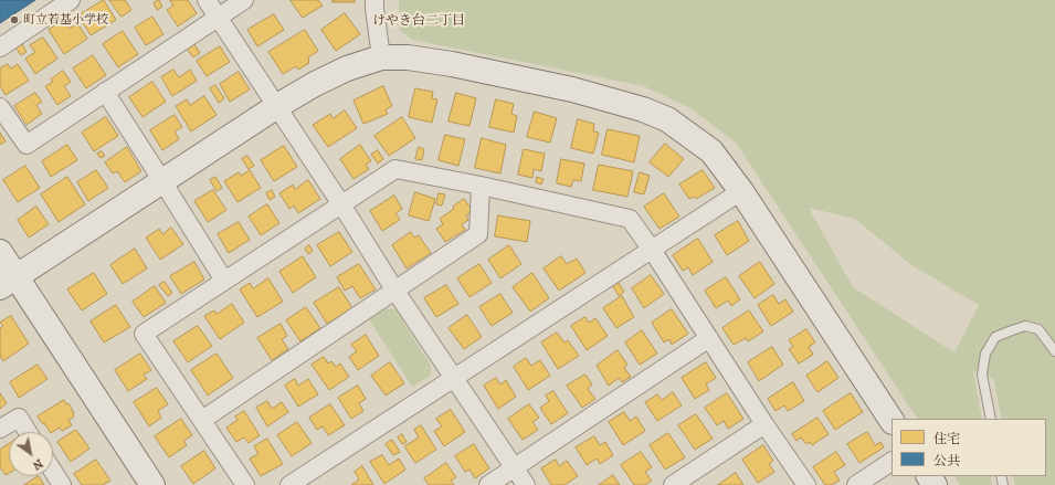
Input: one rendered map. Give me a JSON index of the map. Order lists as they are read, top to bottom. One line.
{"districts":["けやき台二丁目"],"places":["町立若基小学校"],"legend":["住宅","公共"],"north":"bottom right"}
